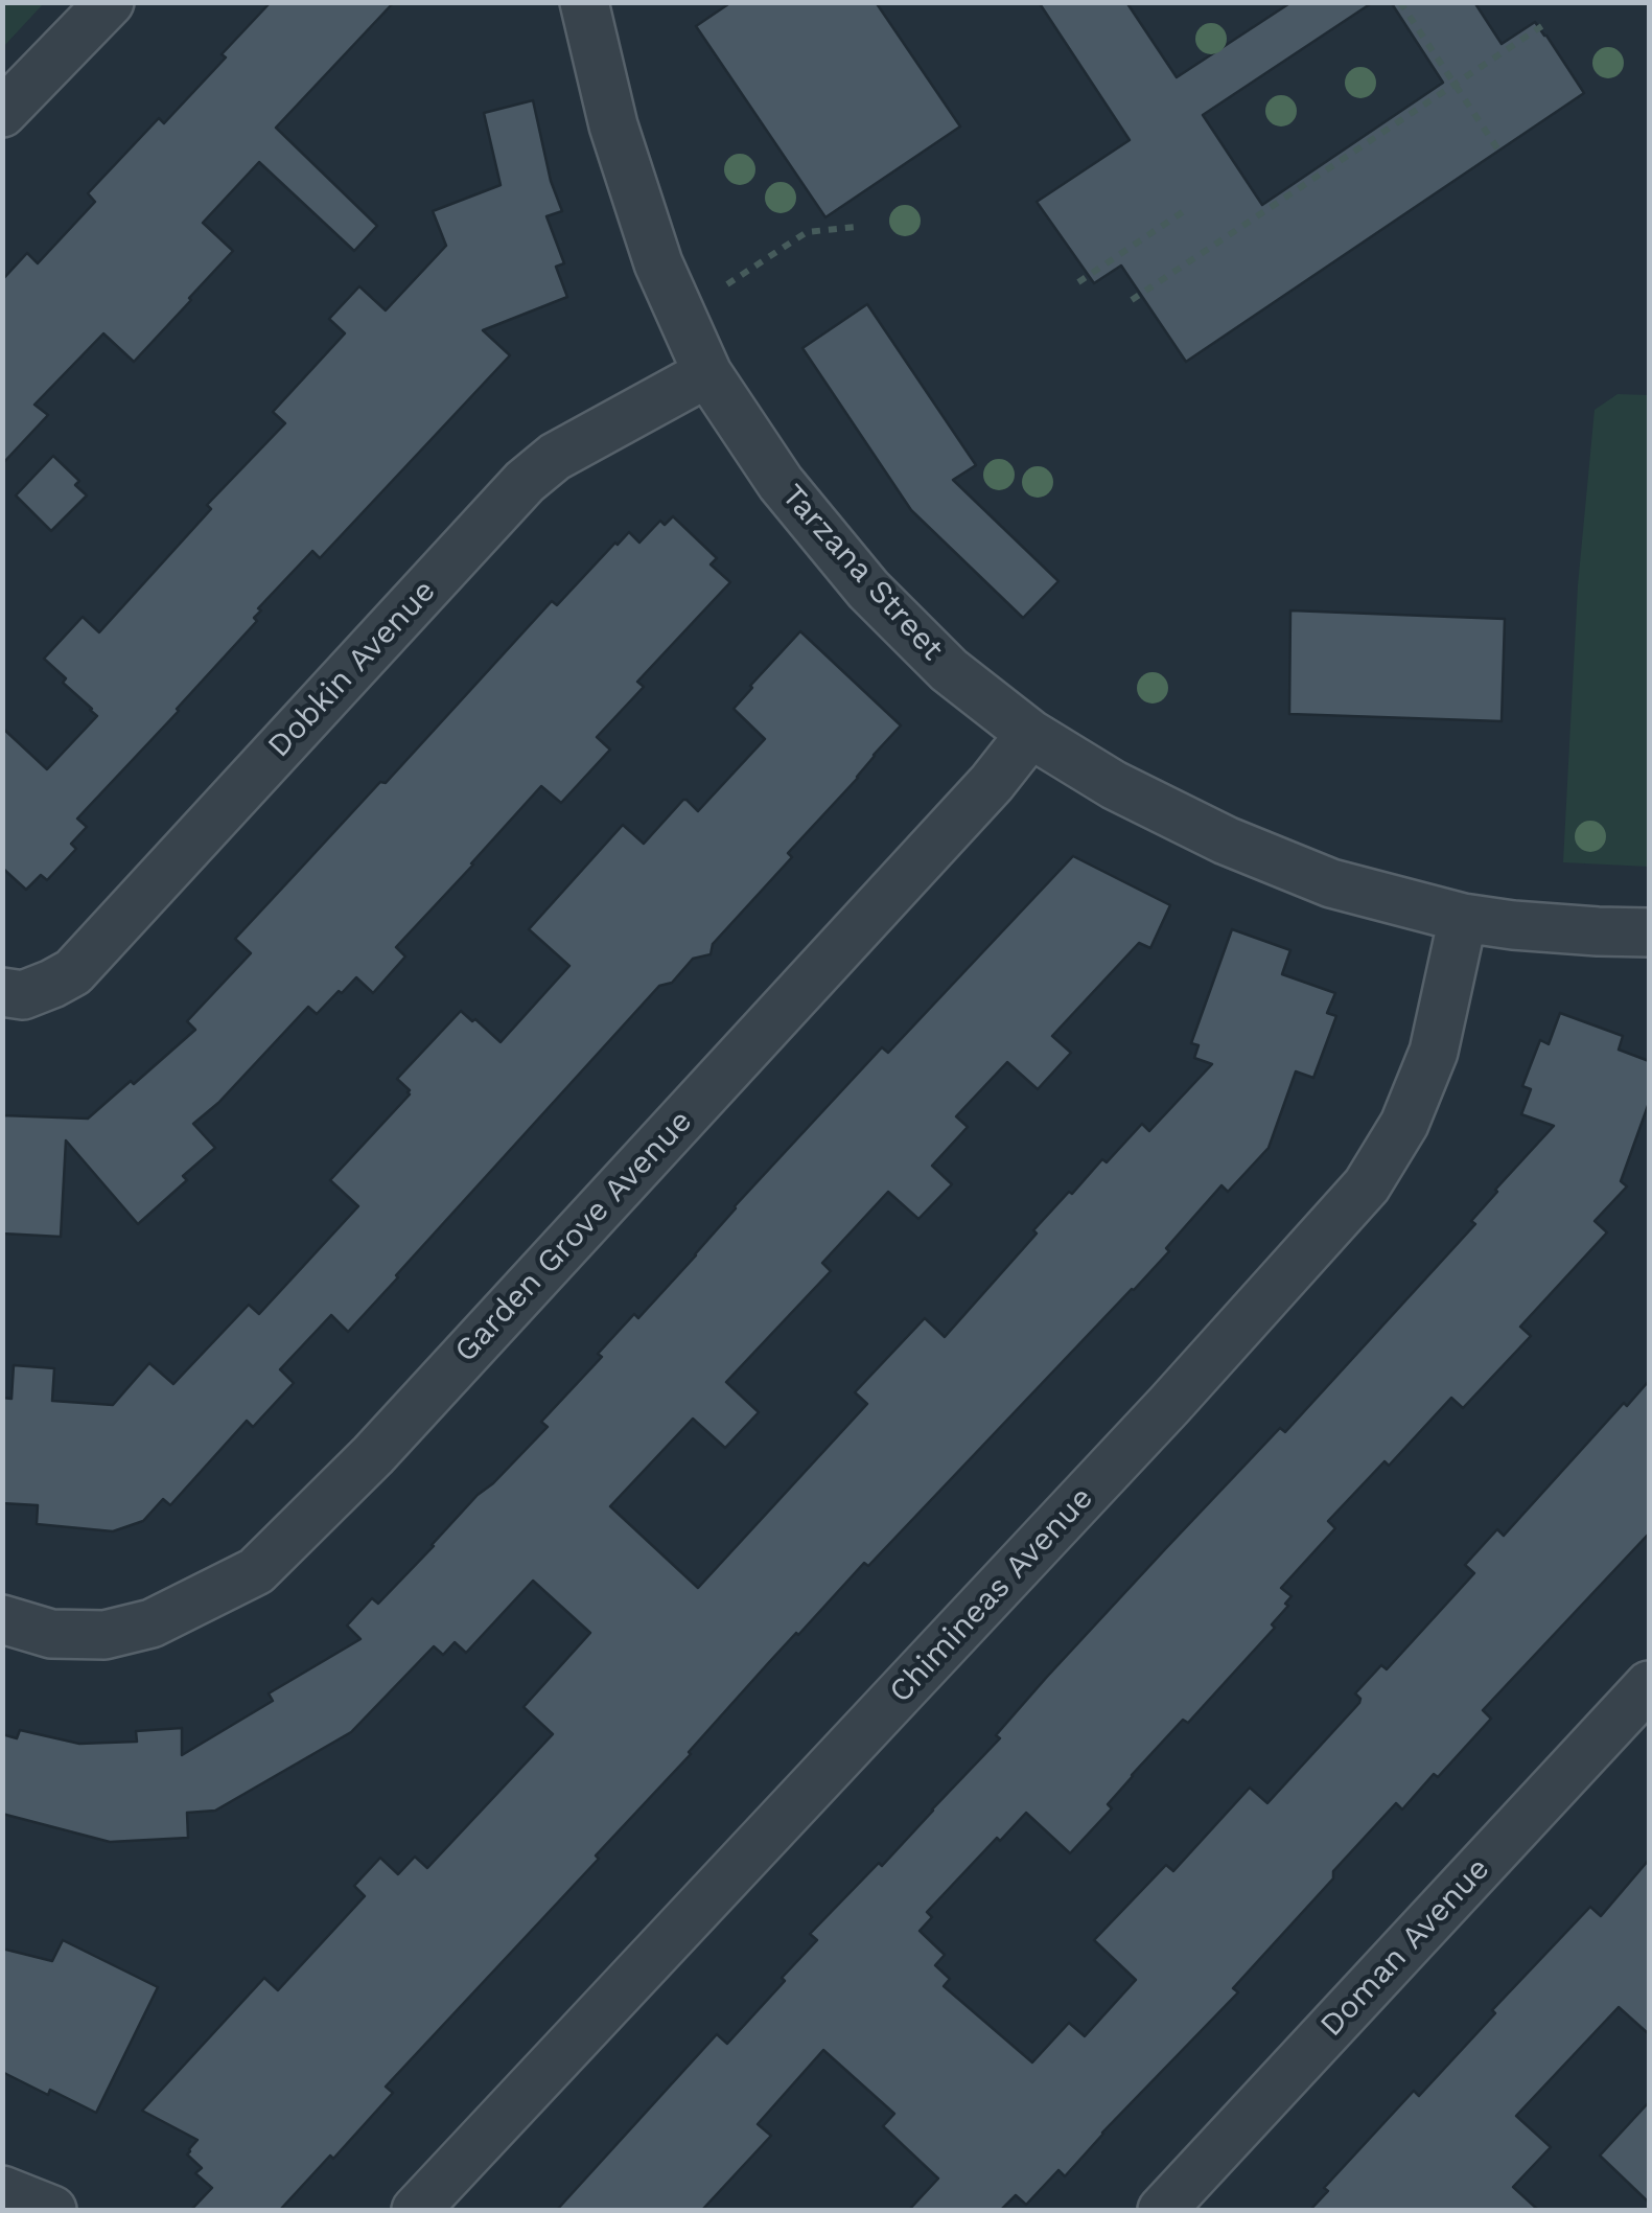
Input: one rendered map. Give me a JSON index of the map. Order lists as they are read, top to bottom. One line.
{"streets":{"street":["Tarzana Street","Dobkin Avenue","Garden Grove Avenue","Chimineas Avenue","Doman Avenue"]},"crossings":[["Tarzana Street","Dobkin Avenue"],["Tarzana Street","Garden Grove Avenue"],["Tarzana Street","Chimineas Avenue"]]}
